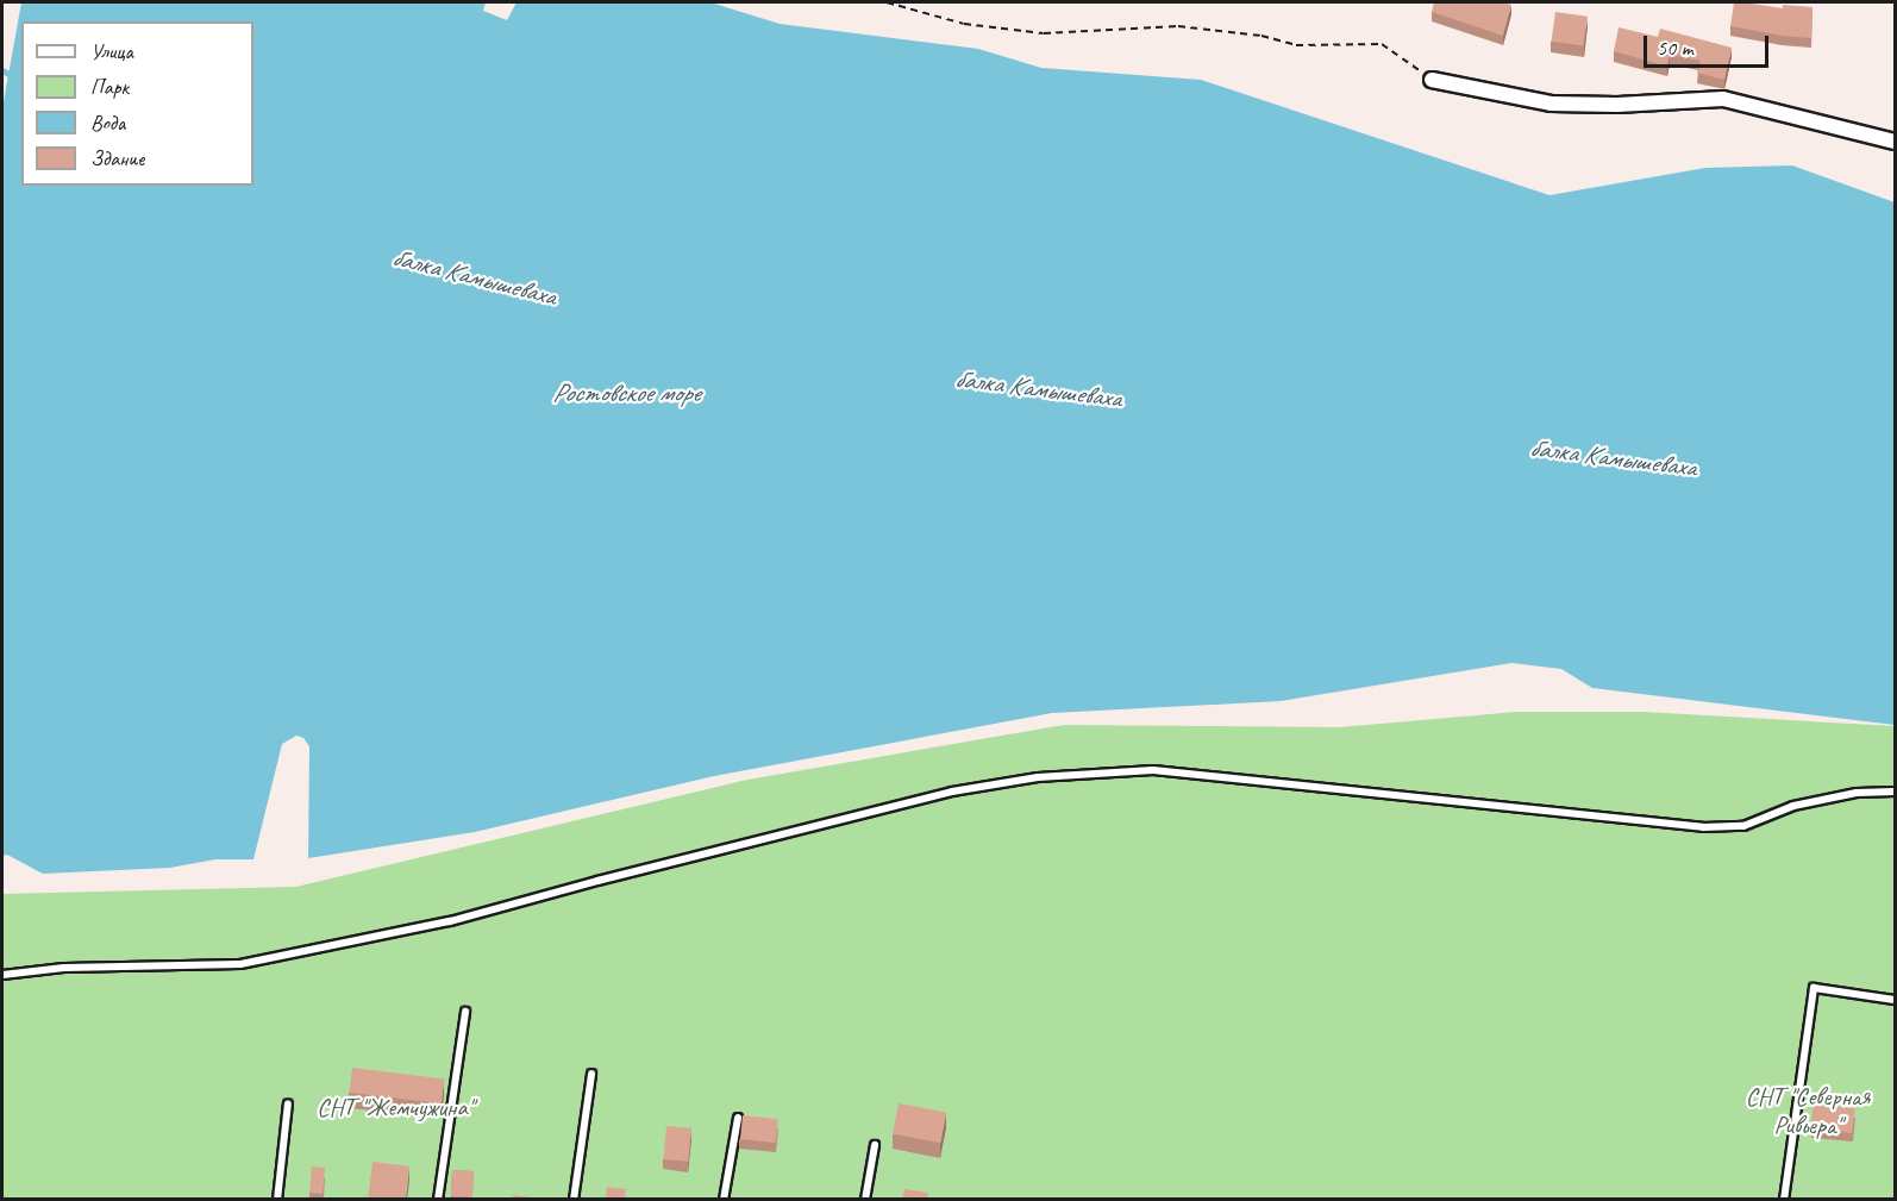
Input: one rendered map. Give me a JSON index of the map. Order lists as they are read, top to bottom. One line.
{"water":["балка Камышеваха","Ростовское море"],"parks":["СНТ \"Северная Ривьера\"","СНТ \"Жемчужина\""],"legend":["Улица","Парк","Вода","Здание"],"scale_bar":"50 m"}
